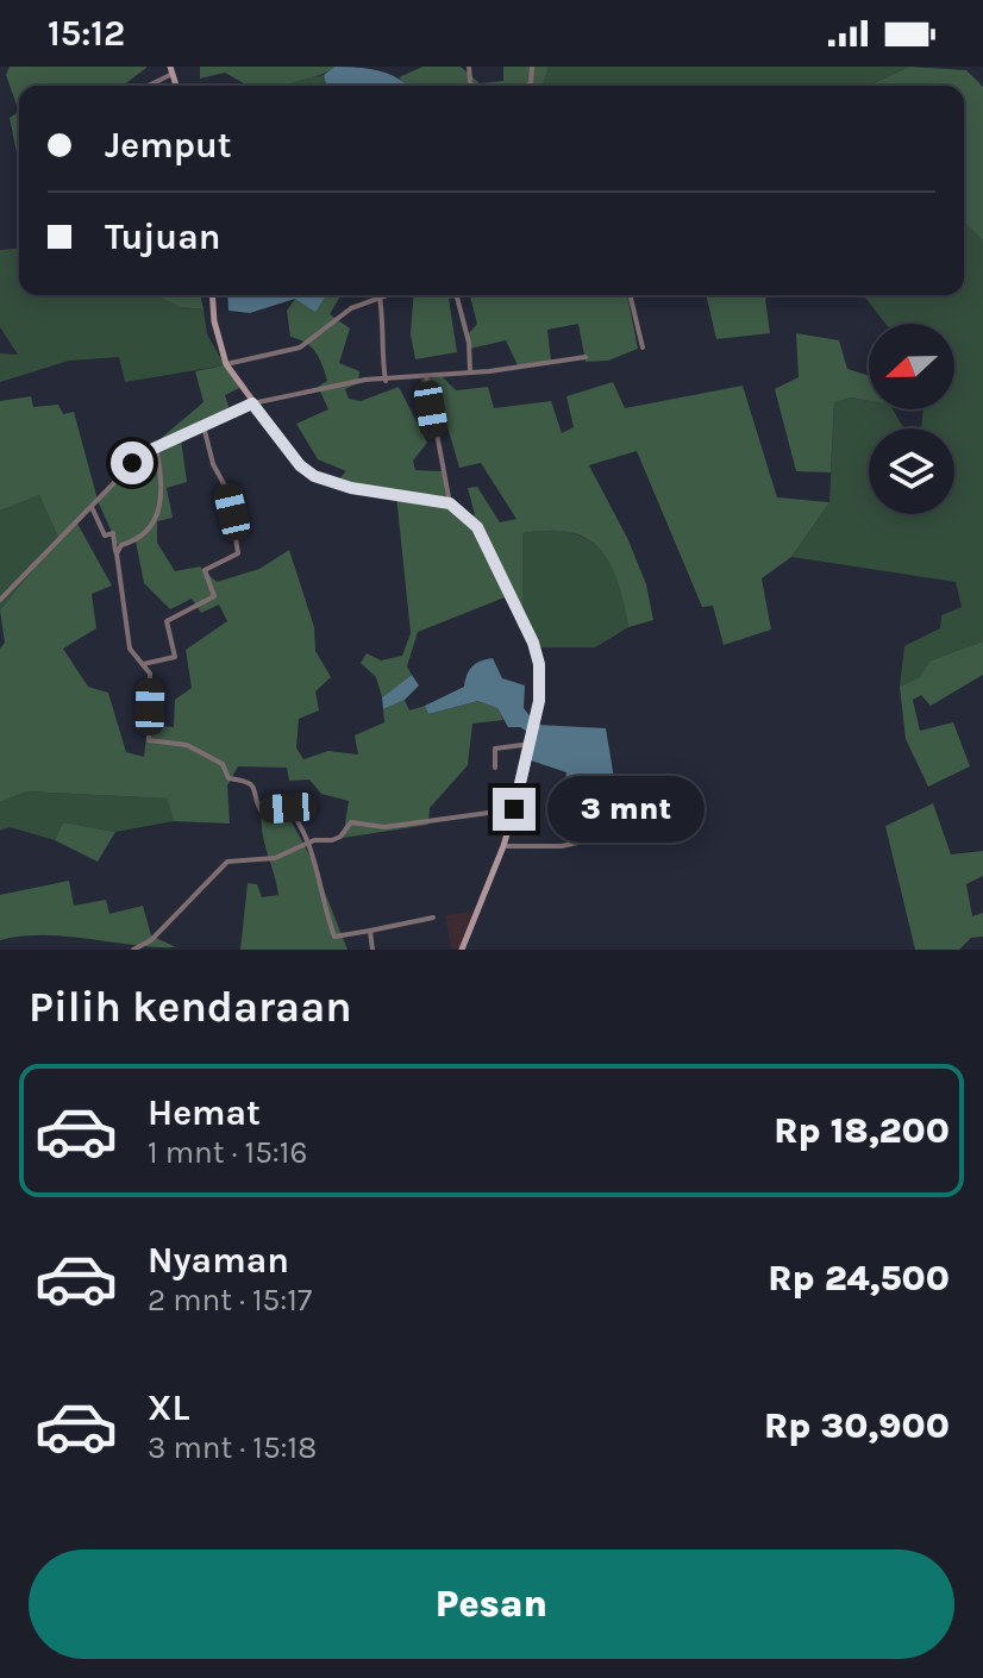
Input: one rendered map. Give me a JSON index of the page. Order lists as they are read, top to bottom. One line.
{"north":"left","page":{"status":"15:12","banner":["Jemput","Tujuan"],"bubble":"3 mnt","heading":"Pilih kendaraan","list":[{"name":"Hemat","note":"1 mnt · 15:16","value":"Rp 18,200"},{"name":"Nyaman","note":"2 mnt · 15:17","value":"Rp 24,500"},{"name":"XL","note":"3 mnt · 15:18","value":"Rp 30,900"}],"buttons":"Pesan"}}
